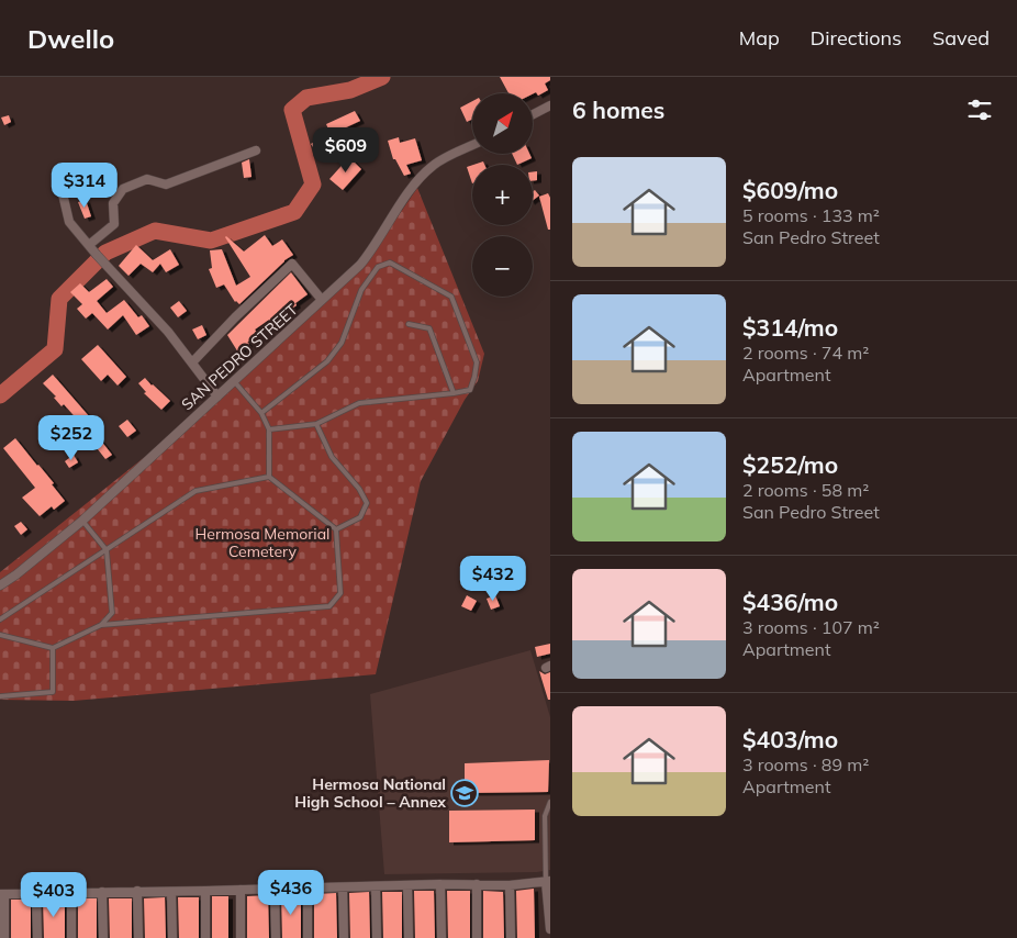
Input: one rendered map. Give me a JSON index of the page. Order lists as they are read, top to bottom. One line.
{"streets":{"street":["SAN PEDRO STREET"]},"parks":["Hermosa Memorial Cemetery"],"places":{"school or university":["Hermosa National High School – Annex"]},"north":"top right","page":{"header":"Dwello","nav":["Map","Directions","Saved"],"heading":"6 homes","map_buttons":["+","−"],"price":["$609","$314","$252","$432","$436","$403"],"list":[{"name":"$609/mo","note":"5 rooms · 133 m² · San Pedro Street"},{"name":"$314/mo","note":"2 rooms · 74 m² · Apartment"},{"name":"$252/mo","note":"2 rooms · 58 m² · San Pedro Street"},{"name":"$436/mo","note":"3 rooms · 107 m² · Apartment"},{"name":"$403/mo","note":"3 rooms · 89 m² · Apartment"}]}}
